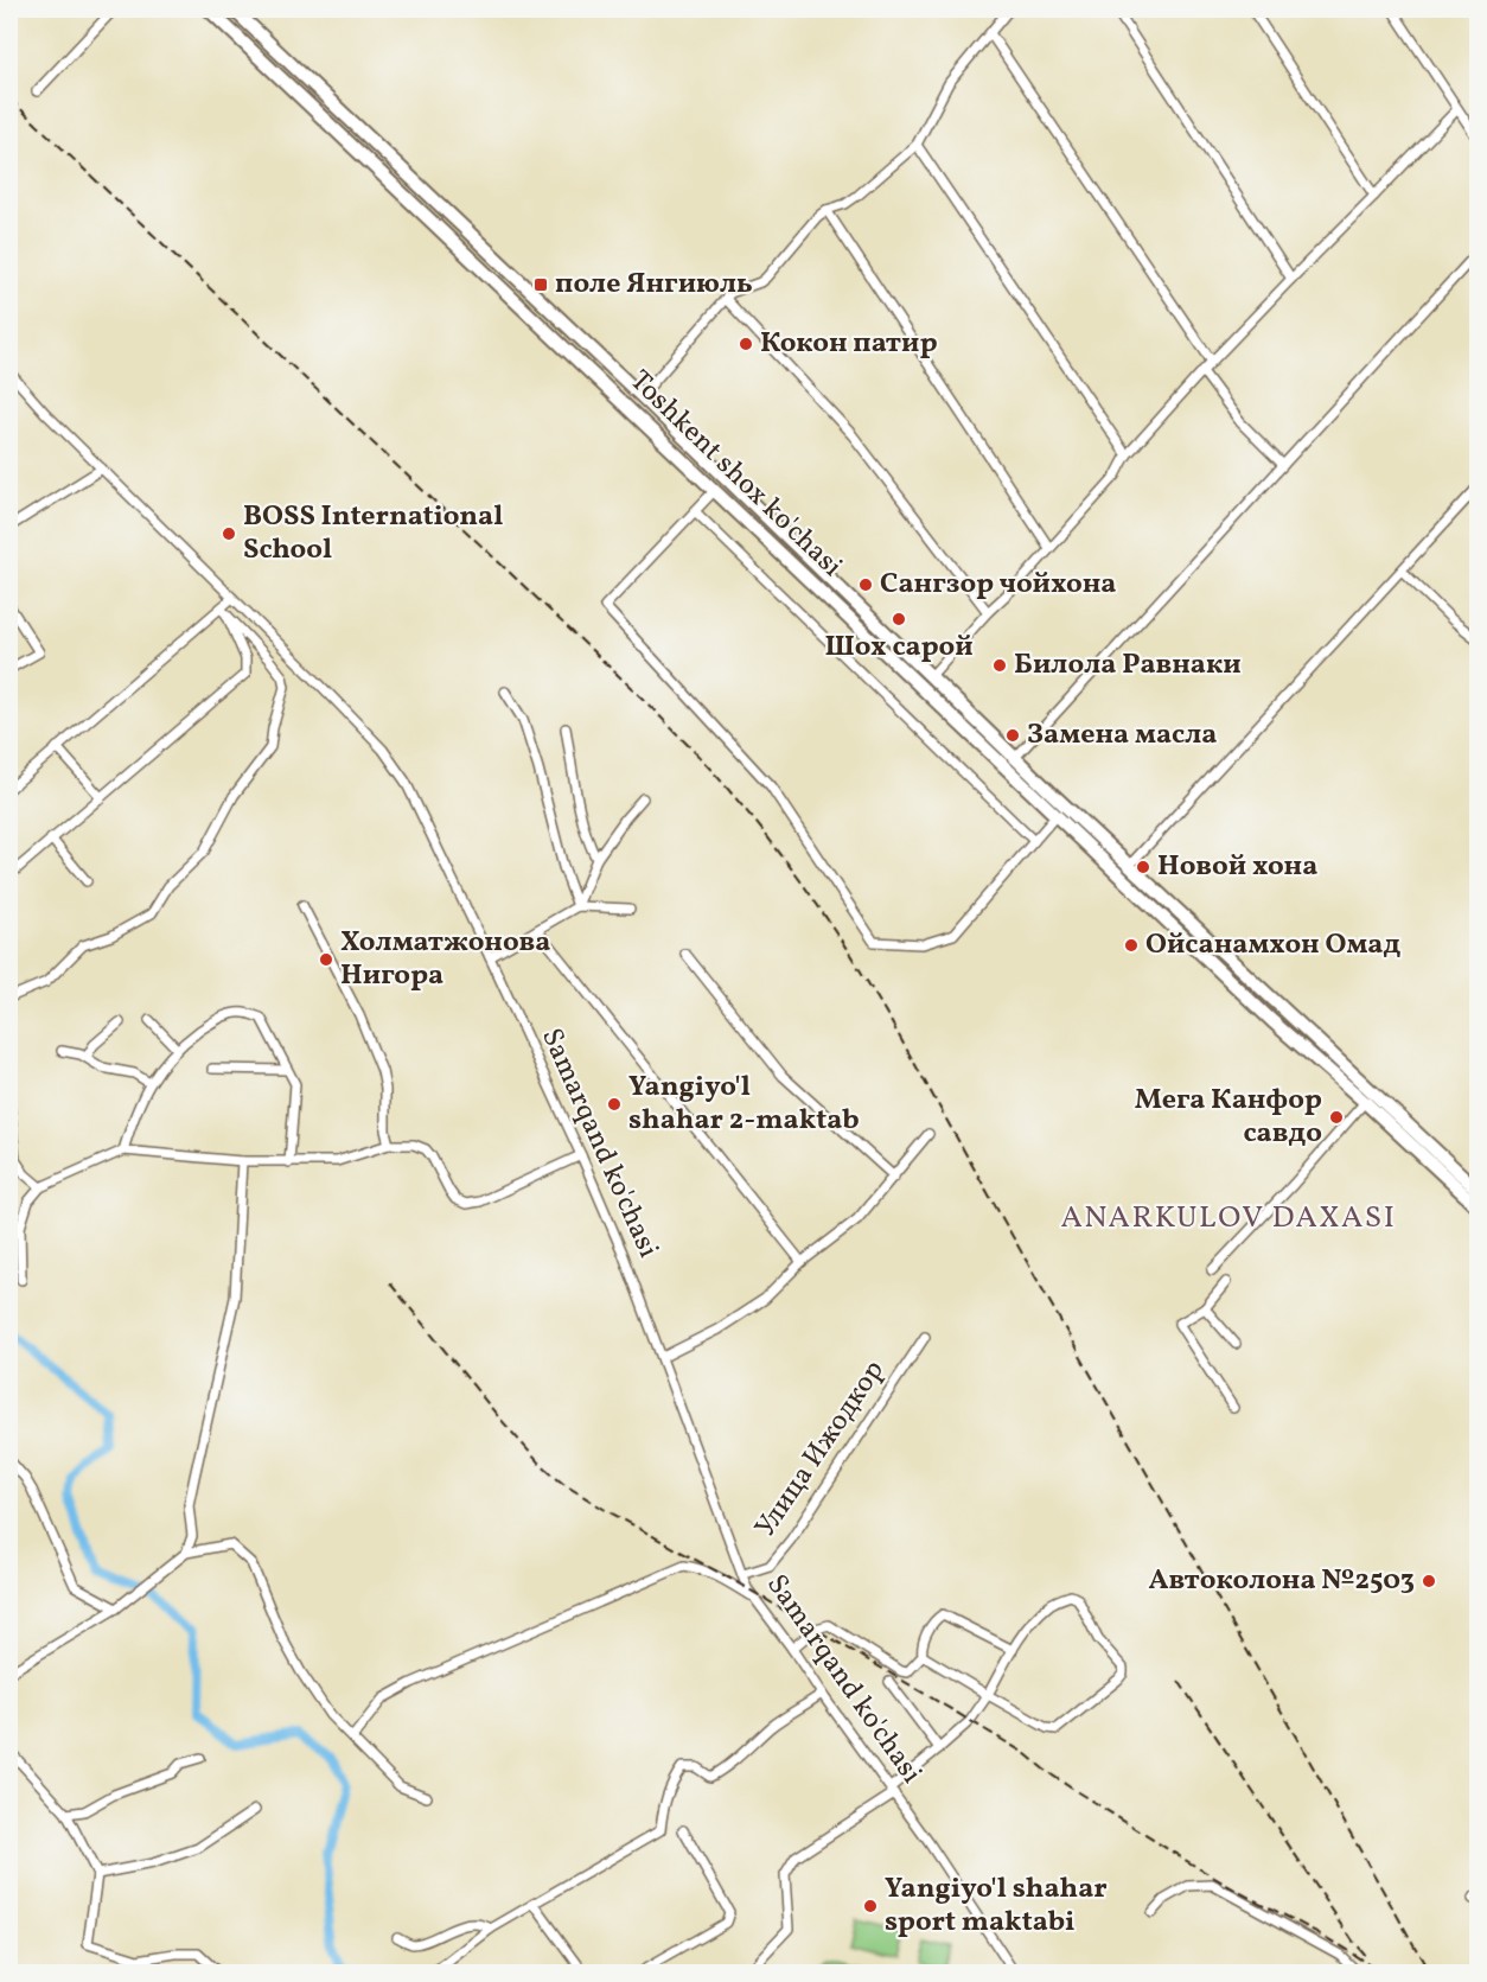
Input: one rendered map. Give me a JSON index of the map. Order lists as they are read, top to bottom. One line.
{"streets":{"main road":["Toshkent shox ko'chasi"],"street":["Samarqand ko'chasi","Улица Ижодкор"]},"crossings":[["Samarqand ko'chasi","Улица Ижодкор"]],"districts":["ANARKULOV DAXASI"],"places":{"transit":["поле Янгиюль"],"other":["Кокон патир","BOSS International School","Сангзор чойхона","Шох сарой","Билола Равнаки","Замена масла","Новой хона","Ойсанамхон Омад","Холматжонова Нигора","Yangiyo'l shahar 2-maktab","Мега Канфор савдо","Автоколона №2503","Yangiyo'l shahar sport maktabi"]}}
